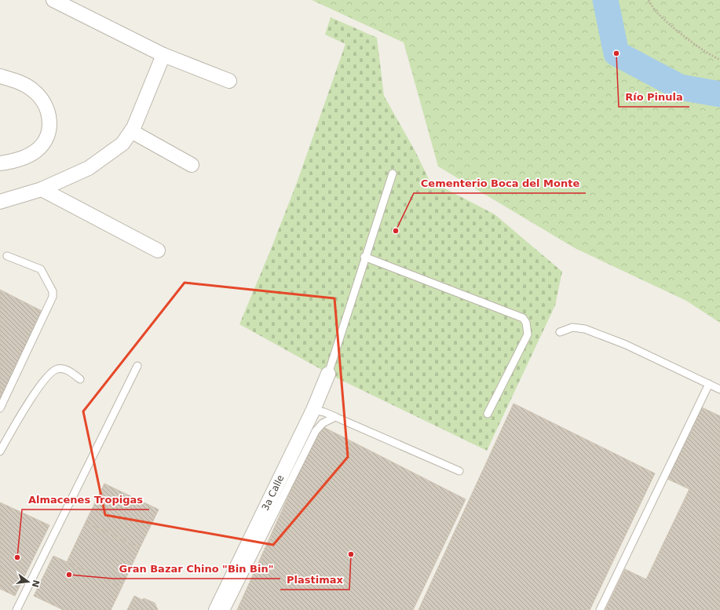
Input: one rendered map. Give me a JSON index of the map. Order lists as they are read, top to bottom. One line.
{"streets":{"street":["3a Calle"]},"places":["Río Pinula","Cementerio Boca del Monte","Plastimax","Almacenes Tropigas","Gran Bazar Chino \"Bin Bin\""],"north":"right"}
